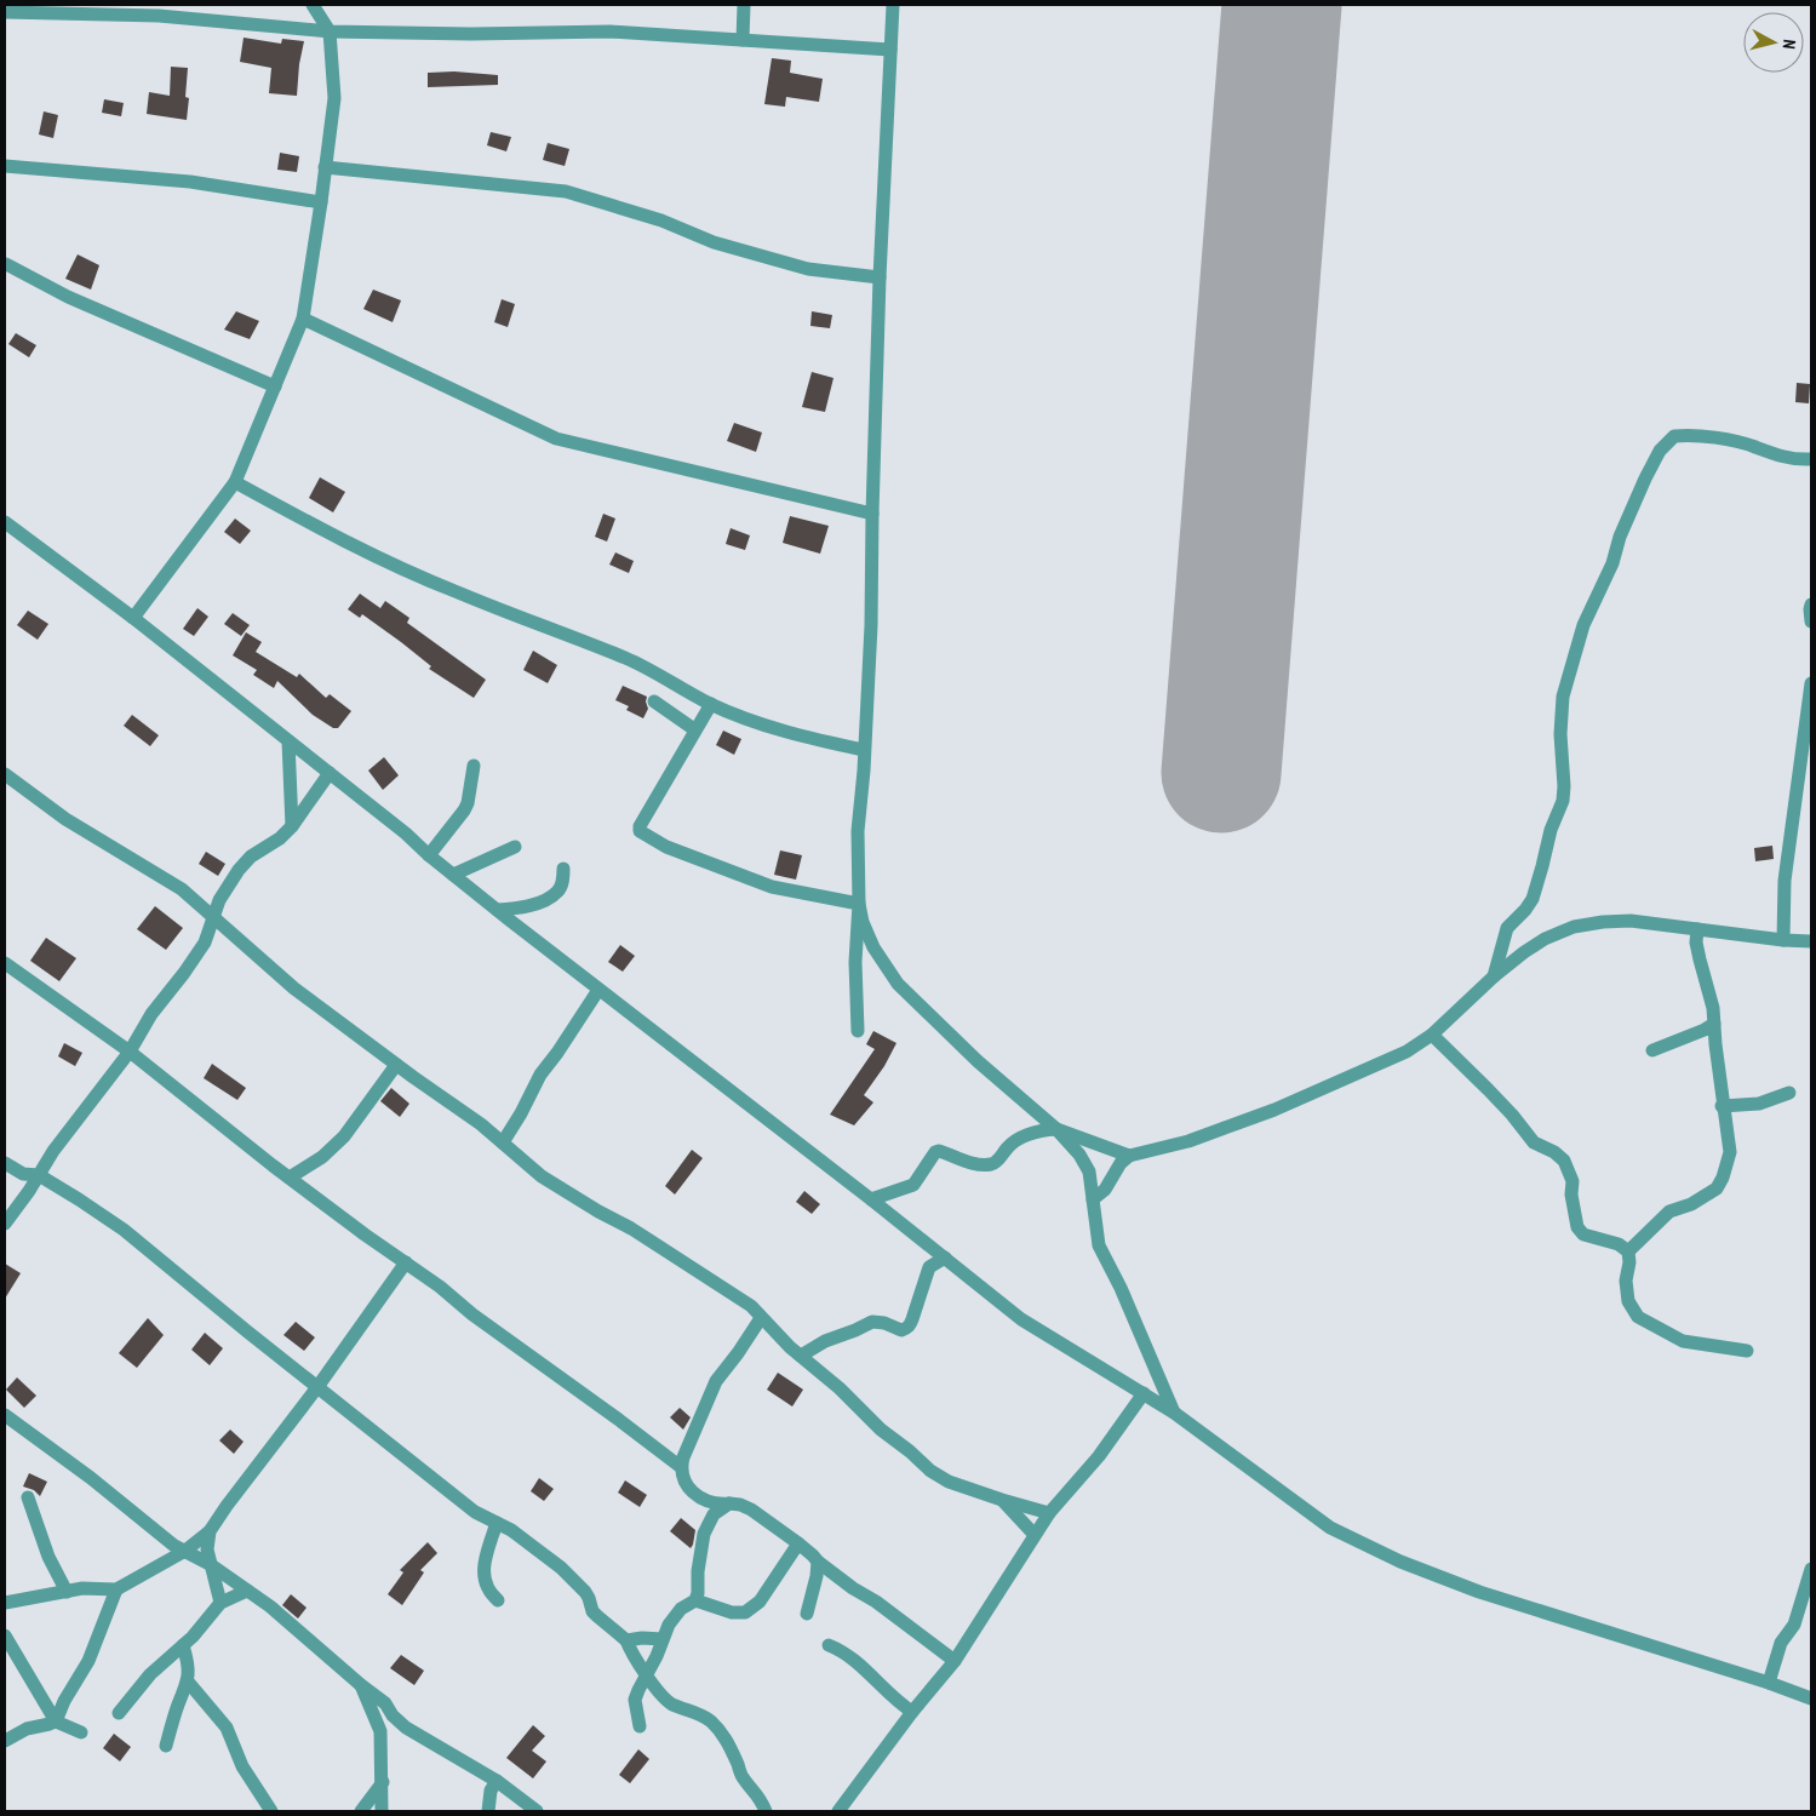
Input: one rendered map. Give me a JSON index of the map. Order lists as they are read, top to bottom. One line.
{"north":"right"}
